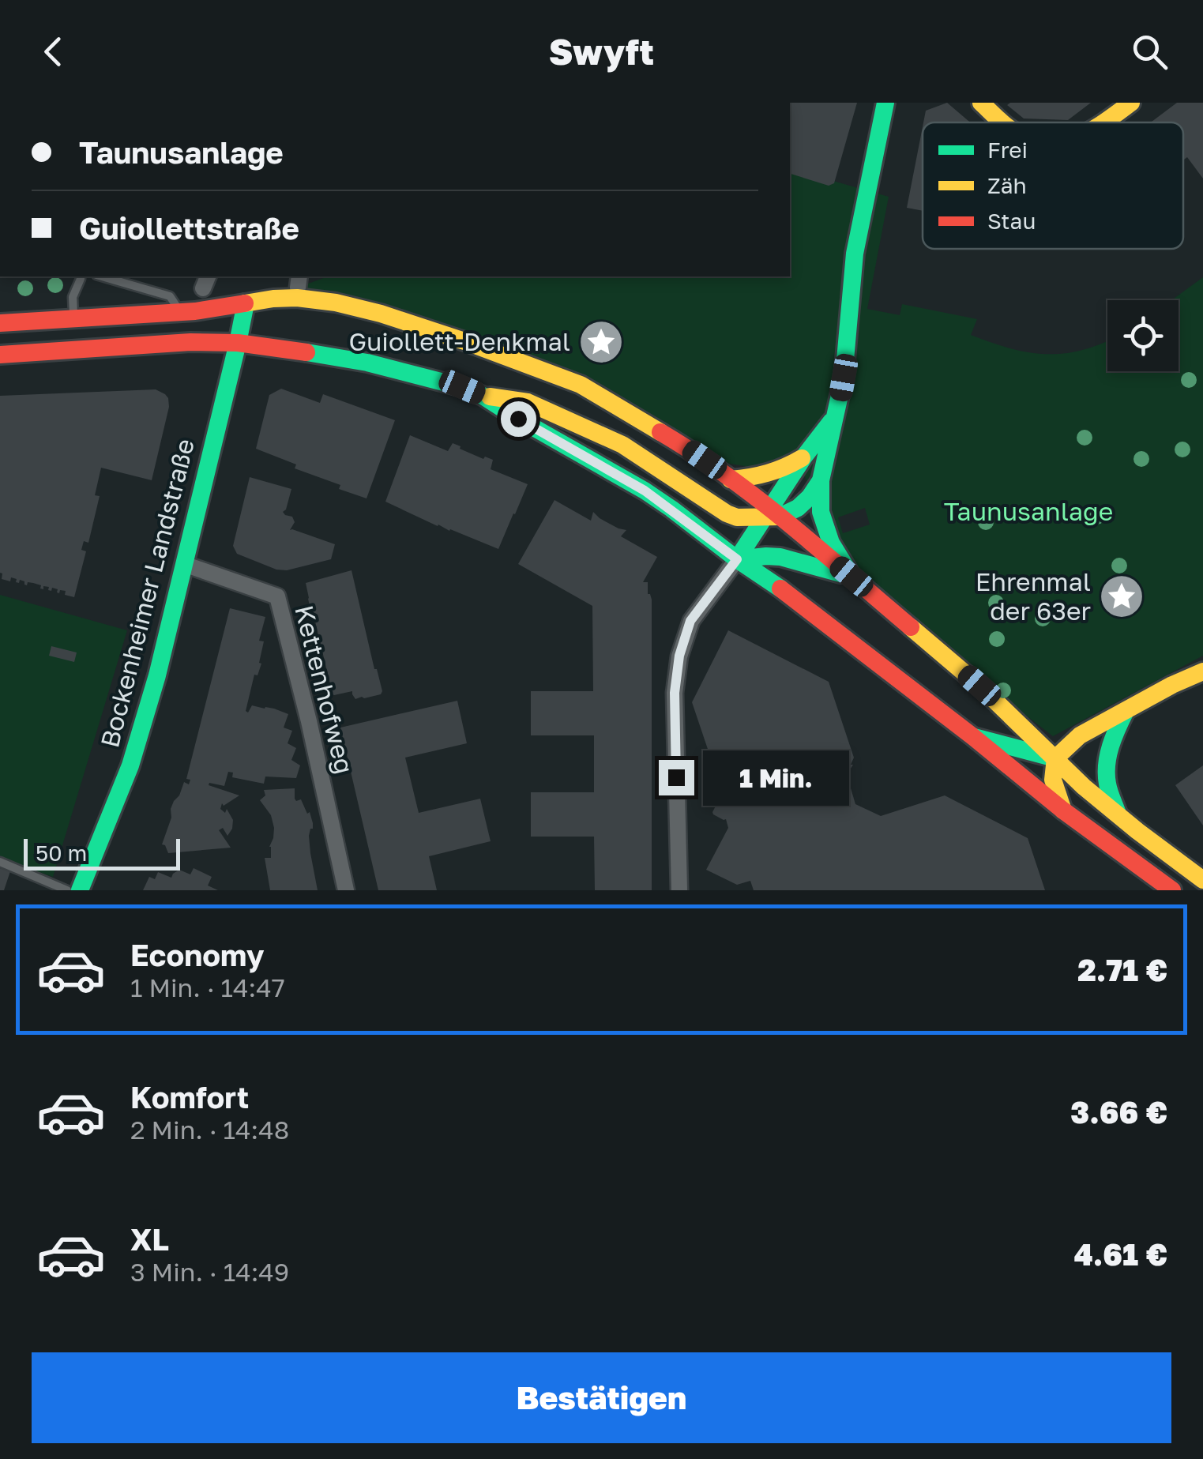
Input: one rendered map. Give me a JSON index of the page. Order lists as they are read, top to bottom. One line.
{"streets":{"main road":["Bockenheimer Landstraße"],"street":["Kettenhofweg"]},"crossings":[["Bockenheimer Landstraße","Kettenhofweg"]],"parks":["Taunusanlage"],"places":{"place":["Guiollett-Denkmal","Ehrenmal der 63er"]},"legend":["Frei","Zäh","Stau"],"scale_bar":"50 m","page":{"header":"Swyft","banner":["Taunusanlage","Guiollettstraße"],"bubble":"1 Min.","scale":"50 m","list":[{"name":"Economy","note":"1 Min. · 14:47","value":"2.71 €"},{"name":"Komfort","note":"2 Min. · 14:48","value":"3.66 €"},{"name":"XL","note":"3 Min. · 14:49","value":"4.61 €"}],"buttons":"Bestätigen"}}
